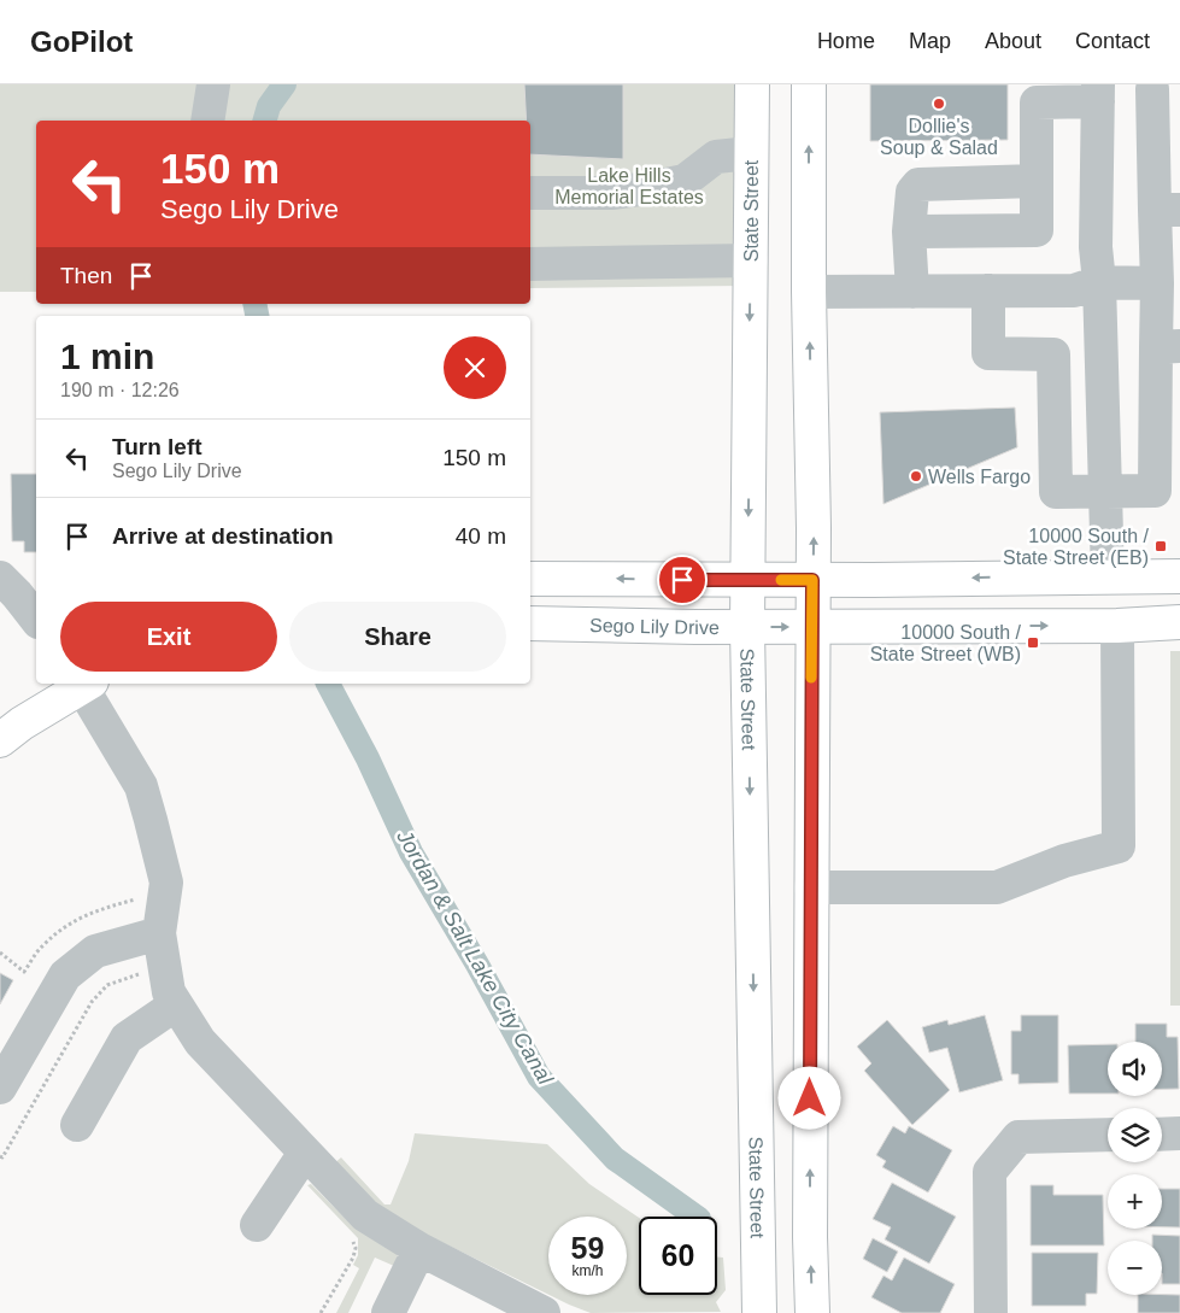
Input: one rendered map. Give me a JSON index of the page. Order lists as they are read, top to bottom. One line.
{"streets":{"main road":["State Street","Sego Lily Drive"]},"crossings":[["State Street","Sego Lily Drive"]],"water":["Jordan & Salt Lake City Canal"],"parks":["Lake Hills Memorial Estates"],"places":{"other":["Dollie's Soup & Salad","Wells Fargo"],"transit":["10000 South / State Street (EB)","10000 South / State Street (WB)"]},"page":{"header":"GoPilot","nav":["Home","Map","About","Contact"],"turn":["150 m","Sego Lily Drive"],"then":"Then","heading":["1 min","190 m · 12:26"],"list":[{"name":"Turn left","note":"Sego Lily Drive","value":"150 m"},{"name":"Arrive at destination","value":"40 m"}],"buttons":["Exit","Share"],"map_buttons":["+","−"],"speed":"59 km/h","limit":"60"}}
